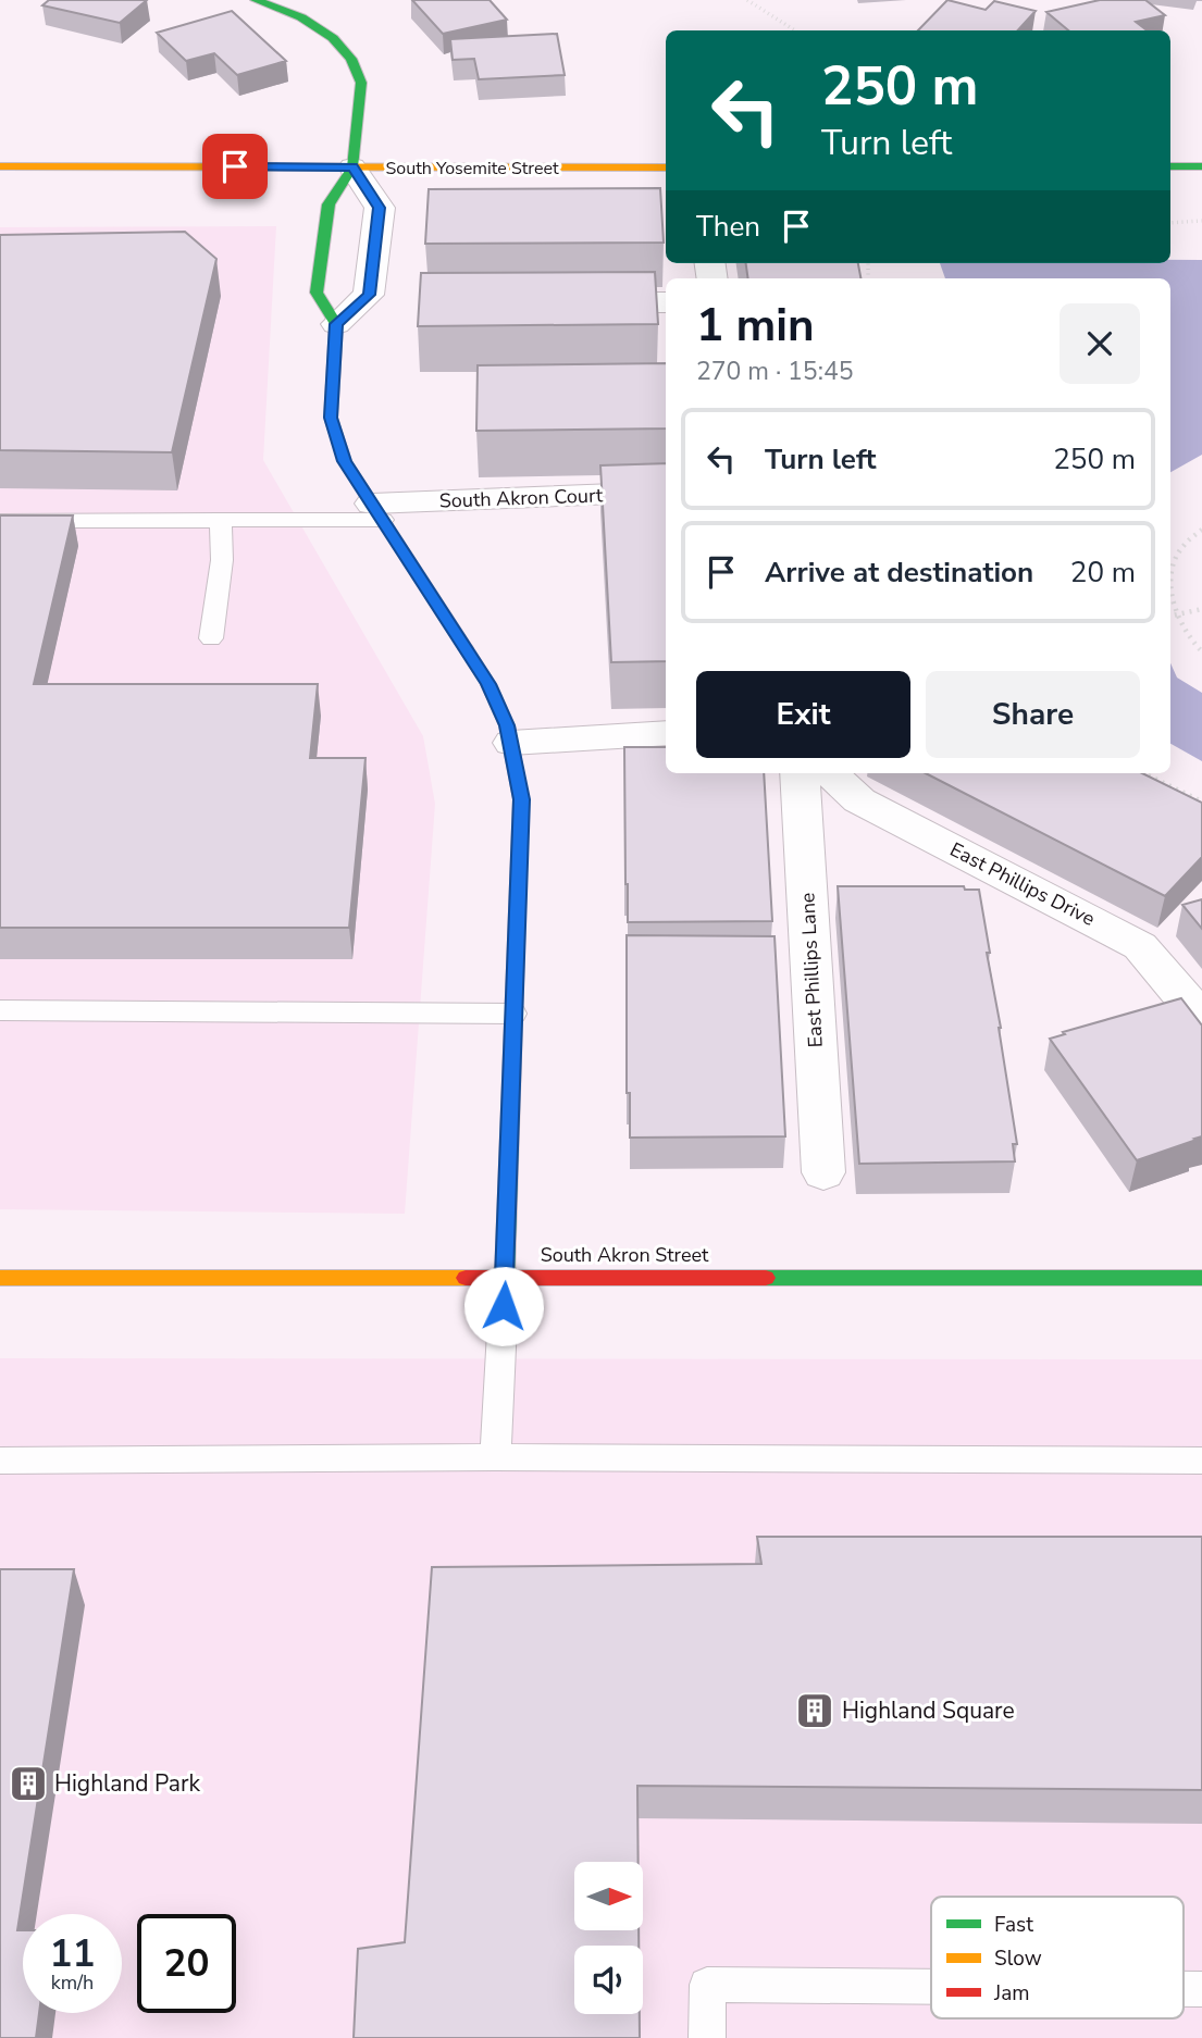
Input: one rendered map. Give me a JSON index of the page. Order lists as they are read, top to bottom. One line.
{"streets":{"street":["South Yosemite Street","South Akron Court","East Phillips Drive","East Phillips Lane","South Akron Street"]},"places":{"building":["Highland Square","Highland Park"]},"legend":["Fast","Slow","Jam"],"north":"right","page":{"turn":["250 m","Turn left"],"then":"Then","heading":["1 min","270 m · 15:45"],"list":[{"name":"Turn left","value":"250 m"},{"name":"Arrive at destination","value":"20 m"}],"buttons":["Exit","Share"],"speed":"11 km/h","limit":"20"}}
